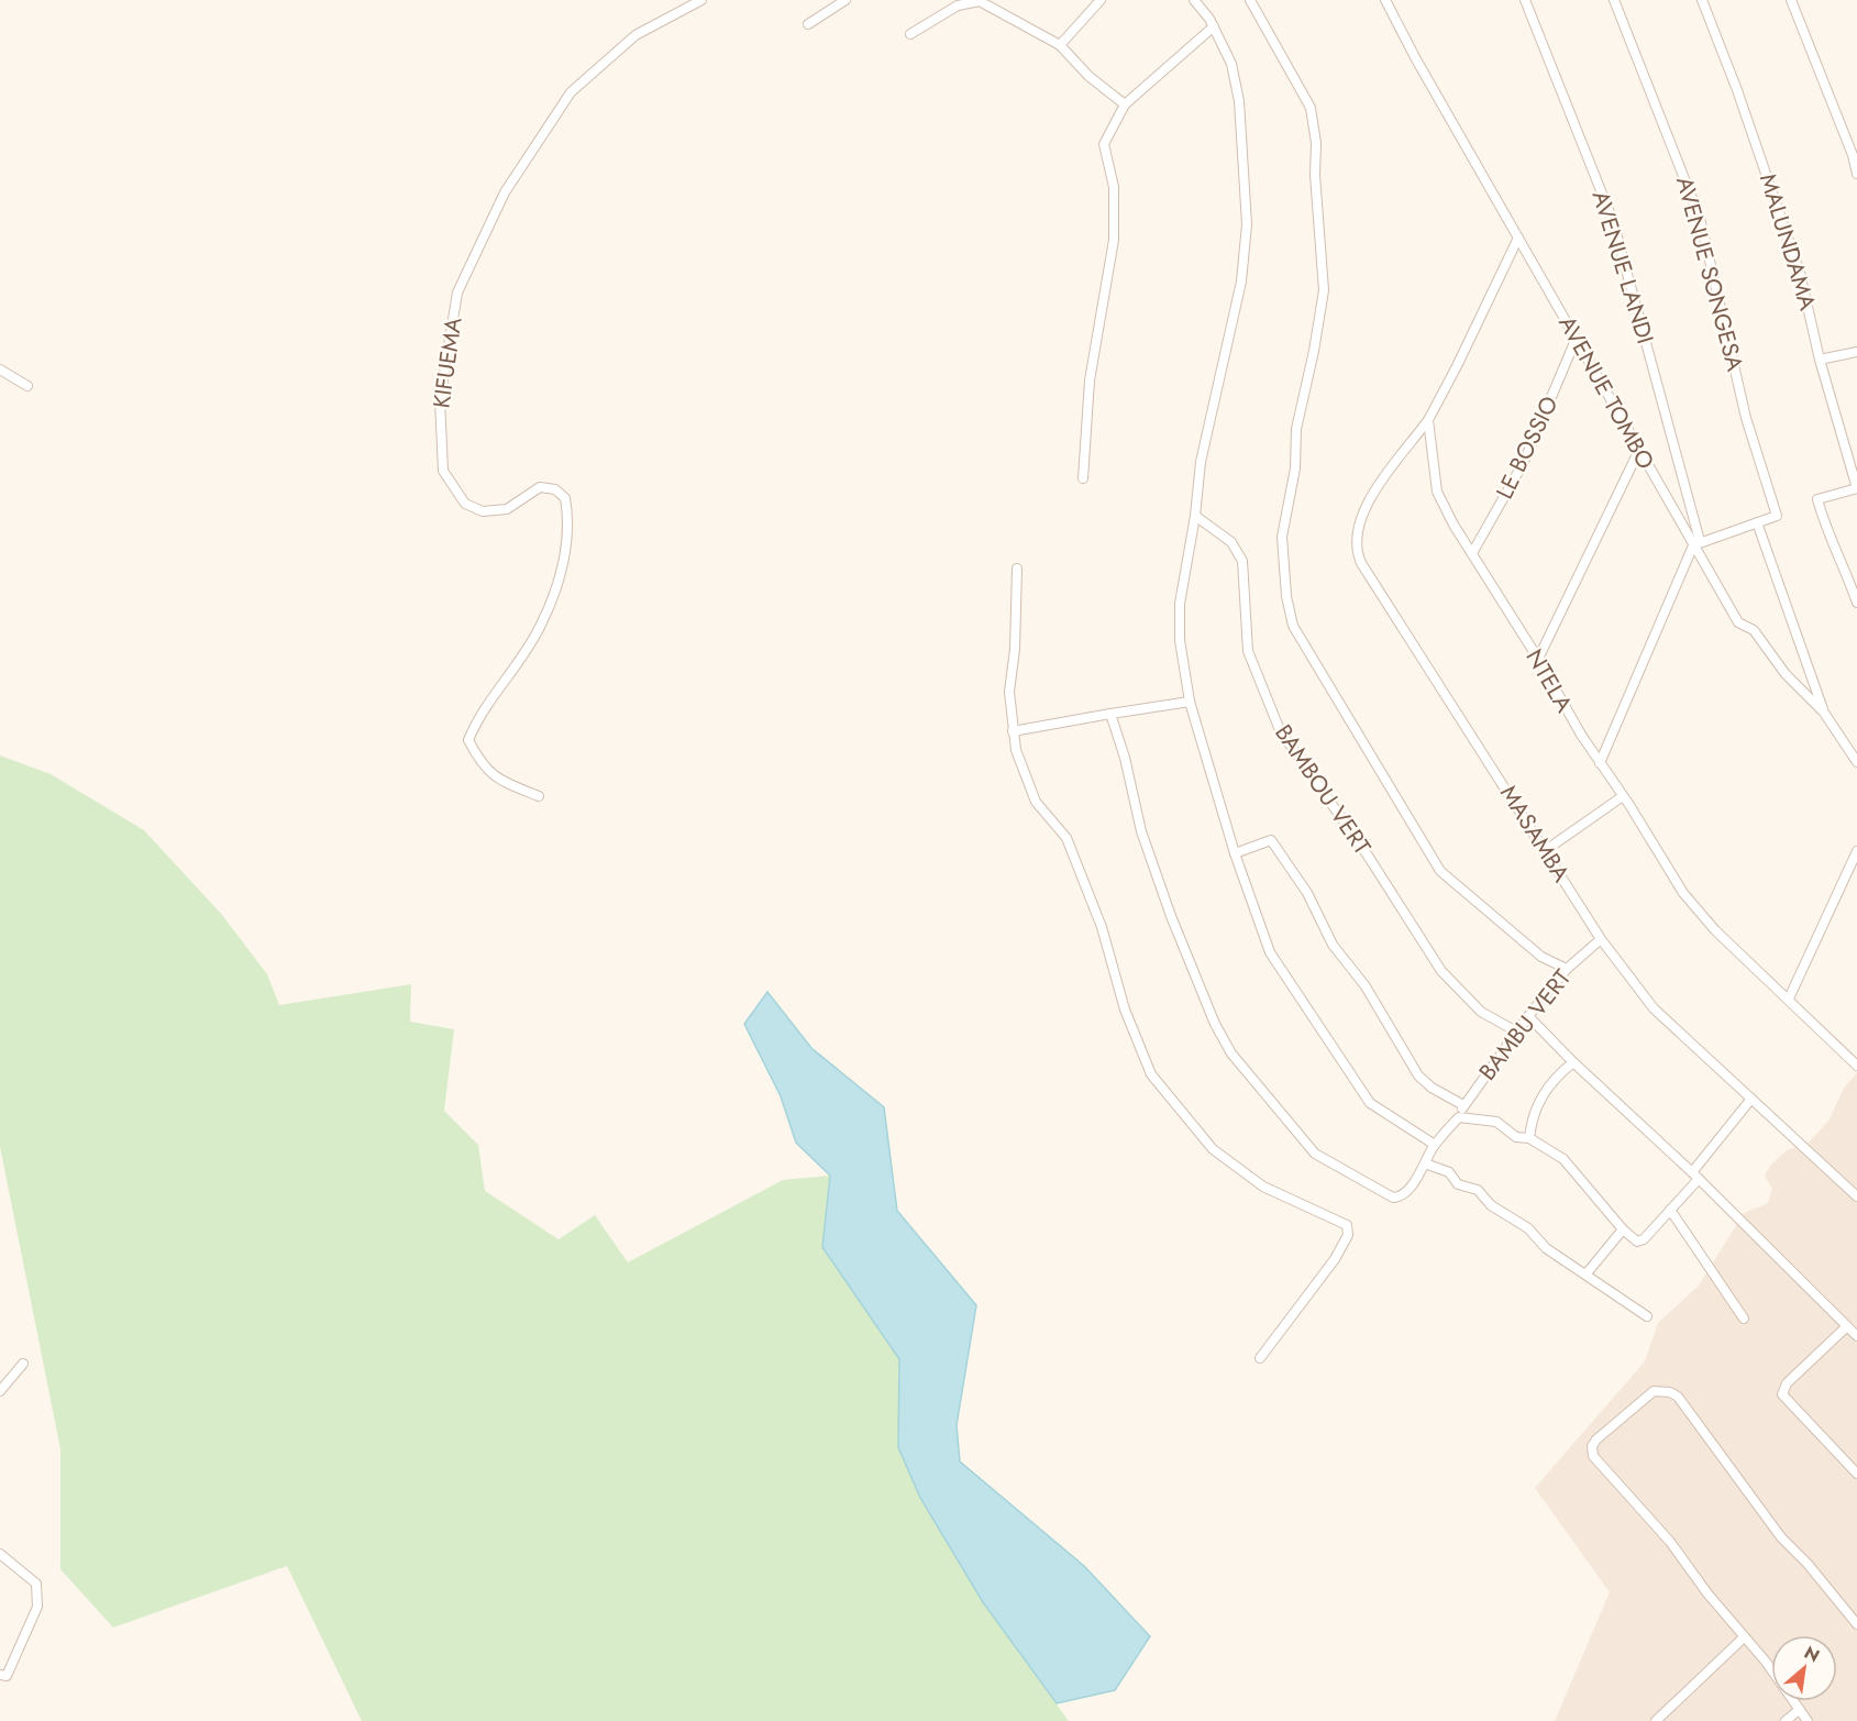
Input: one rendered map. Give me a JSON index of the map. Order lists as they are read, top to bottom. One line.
{"streets":{"street":["MALUNDAMA","AVENUE LANDI","AVENUE SONGESA","KIFUEMA","AVENUE TOMBO","LE BOSSIO","NTELA","BAMBOU VERT","MASAMBA","BAMBU VERT"]},"crossings":[["AVENUE LANDI","AVENUE TOMBO"],["AVENUE TOMBO","LE BOSSIO"],["LE BOSSIO","NTELA"],["NTELA","MASAMBA"],["BAMBOU VERT","BAMBU VERT"],["MASAMBA","BAMBU VERT"]],"north":"top right"}
